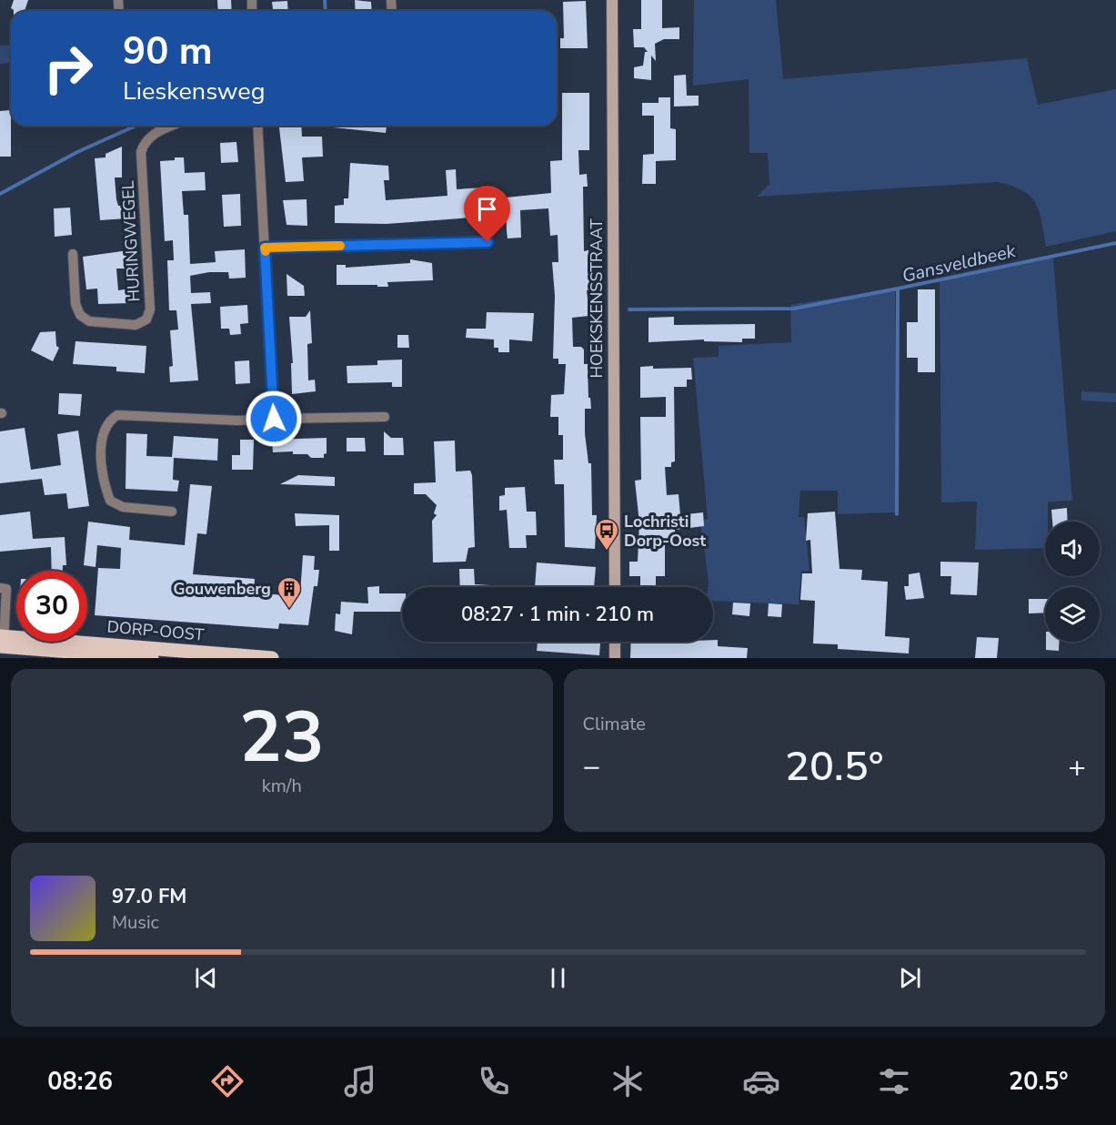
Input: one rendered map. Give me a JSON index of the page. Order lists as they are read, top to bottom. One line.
{"streets":{"main road":["DORP-OOST"],"street":["HURINGWEGEL","HOEKSKENSSTRAAT"]},"water":["Gansveldbeek"],"places":{"bus stop":["Lochristi Dorp-Oost"],"building":["Gouwenberg"]},"page":{"turn":["90 m","Lieskensweg"],"limit":"30","trip":"08:27 · 1 min · 210 m","tile":[["23","km/h"],"Climate"],"heat":["−","20.5°","+"],"song":["97.0 FM","Music"],"tabs":["08:26","20.5°"]}}
